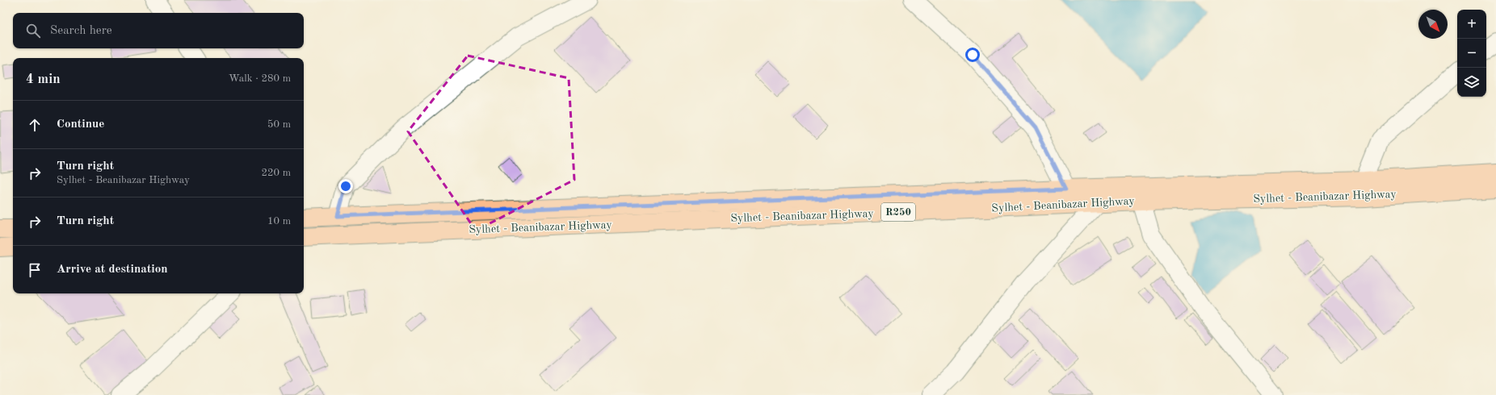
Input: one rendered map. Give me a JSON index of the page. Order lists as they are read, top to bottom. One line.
{"streets":{"main road":["Sylhet - Beanibazar Highway","R250"]},"north":"bottom right","page":{"map_buttons":["+","−"],"search":"Search here","heading":["4 min","Walk · 280 m"],"list":[["Continue","50 m"],["Turn right","Sylhet - Beanibazar Highway","220 m"],["Turn right","10 m"],"Arrive at destination"]}}
